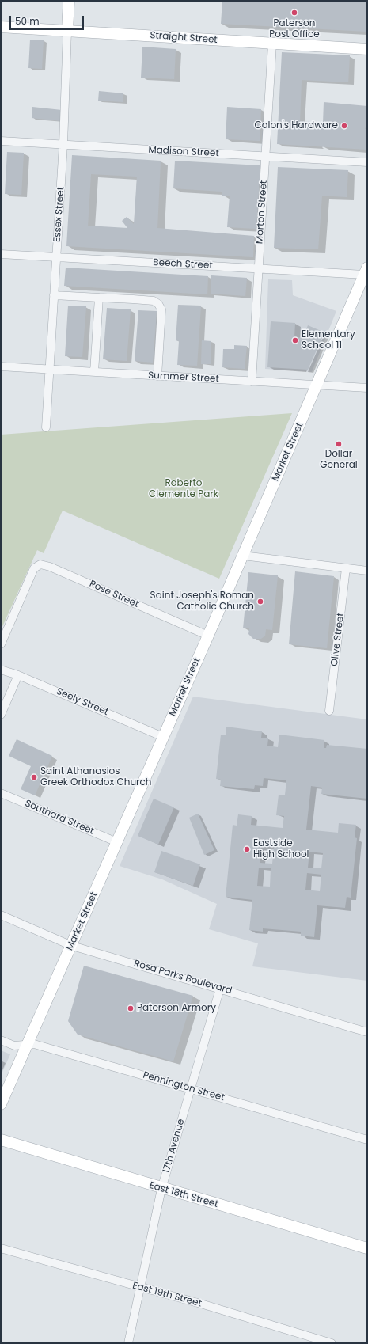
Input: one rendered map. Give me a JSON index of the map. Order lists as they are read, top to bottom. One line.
{"streets":{"main road":["Straight Street","Essex Street","Market Street","East 18th Street"],"street":["Madison Street","Morton Street","Beech Street","Summer Street","Rose Street","Olive Street","Seely Street","Southard Street","Rosa Parks Boulevard","Pennington Street","17th Avenue","East 19th Street"]},"crossings":[["Straight Street","Morton Street"],["Straight Street","Essex Street"],["Madison Street","Morton Street"],["Madison Street","Essex Street"],["Morton Street","Beech Street"],["Morton Street","Summer Street"],["Essex Street","Beech Street"],["Essex Street","Summer Street"],["Beech Street","Market Street"],["Summer Street","Market Street"],["Market Street","Rose Street"],["Market Street","Seely Street"],["Market Street","Southard Street"],["Market Street","Rosa Parks Boulevard"],["Market Street","Pennington Street"],["Rosa Parks Boulevard","17th Avenue"],["Pennington Street","17th Avenue"],["17th Avenue","East 18th Street"],["17th Avenue","East 19th Street"]],"parks":["Roberto Clemente Park"],"places":["Paterson Post Office","Colon's Hardware","Elementary School 11","Dollar General","Saint Joseph's Roman Catholic Church","Saint Athanasios Greek Orthodox Church","Eastside High School","Paterson Armory"],"scale_bar":"50 m"}
